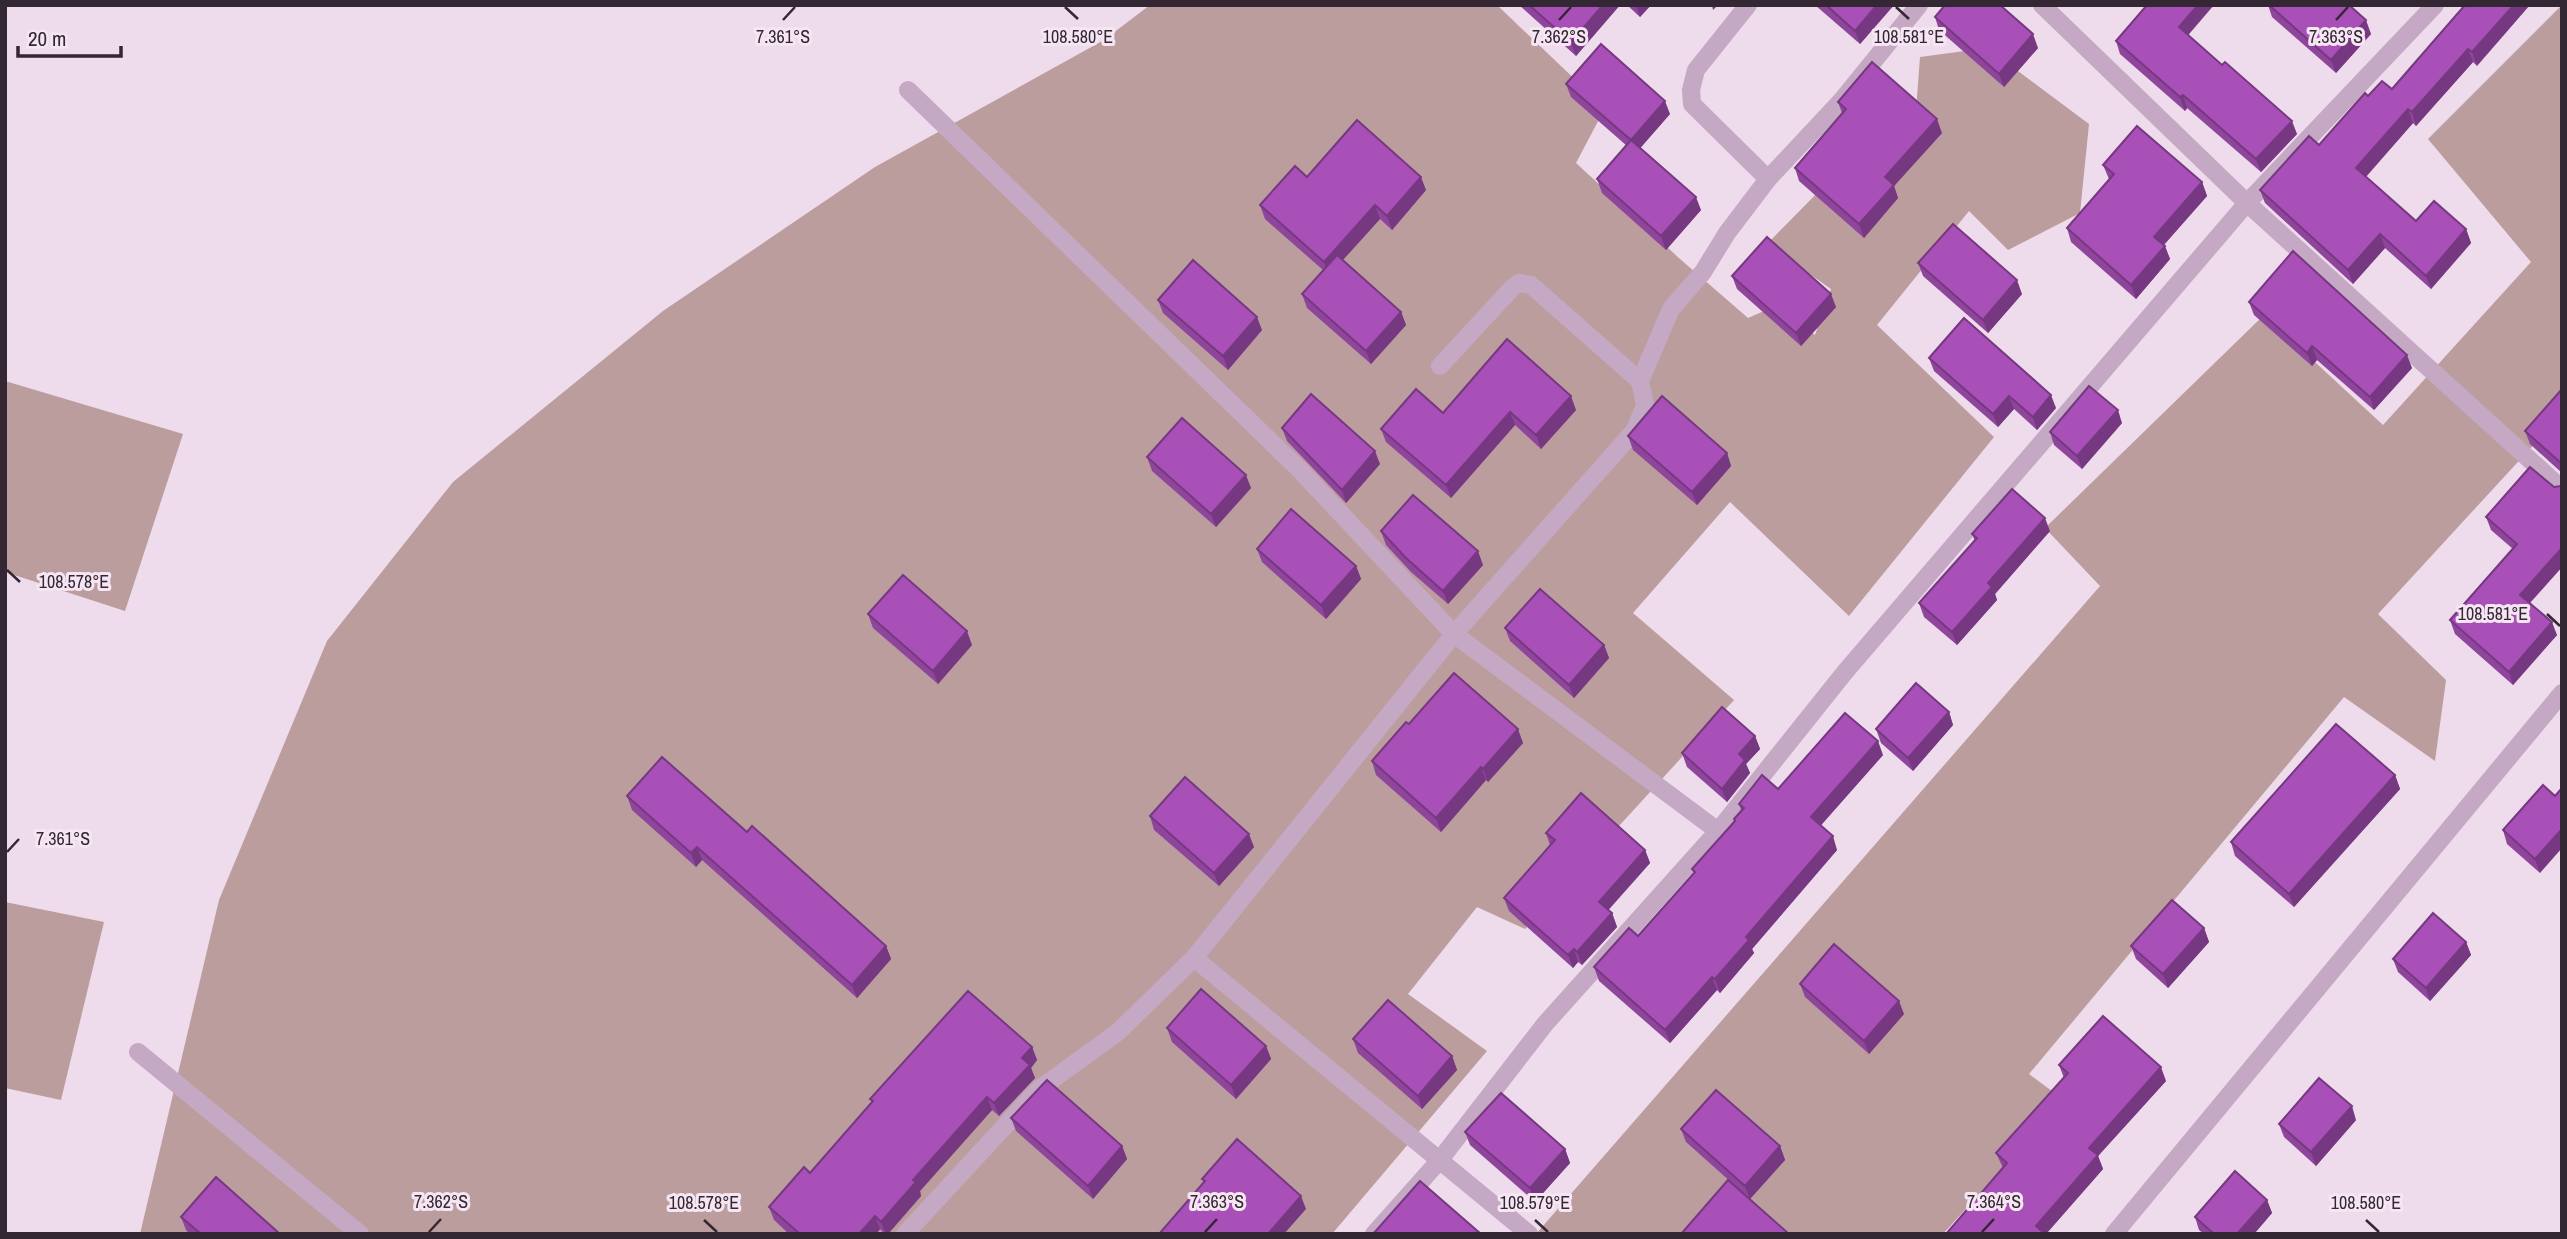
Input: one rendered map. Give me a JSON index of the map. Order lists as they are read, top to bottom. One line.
{"scale_bar":"20 m","coordinates":["108.580°E","108.581°E","7.361°S","7.362°S","7.363°S","108.578°E","7.364°S","108.579°E"]}
